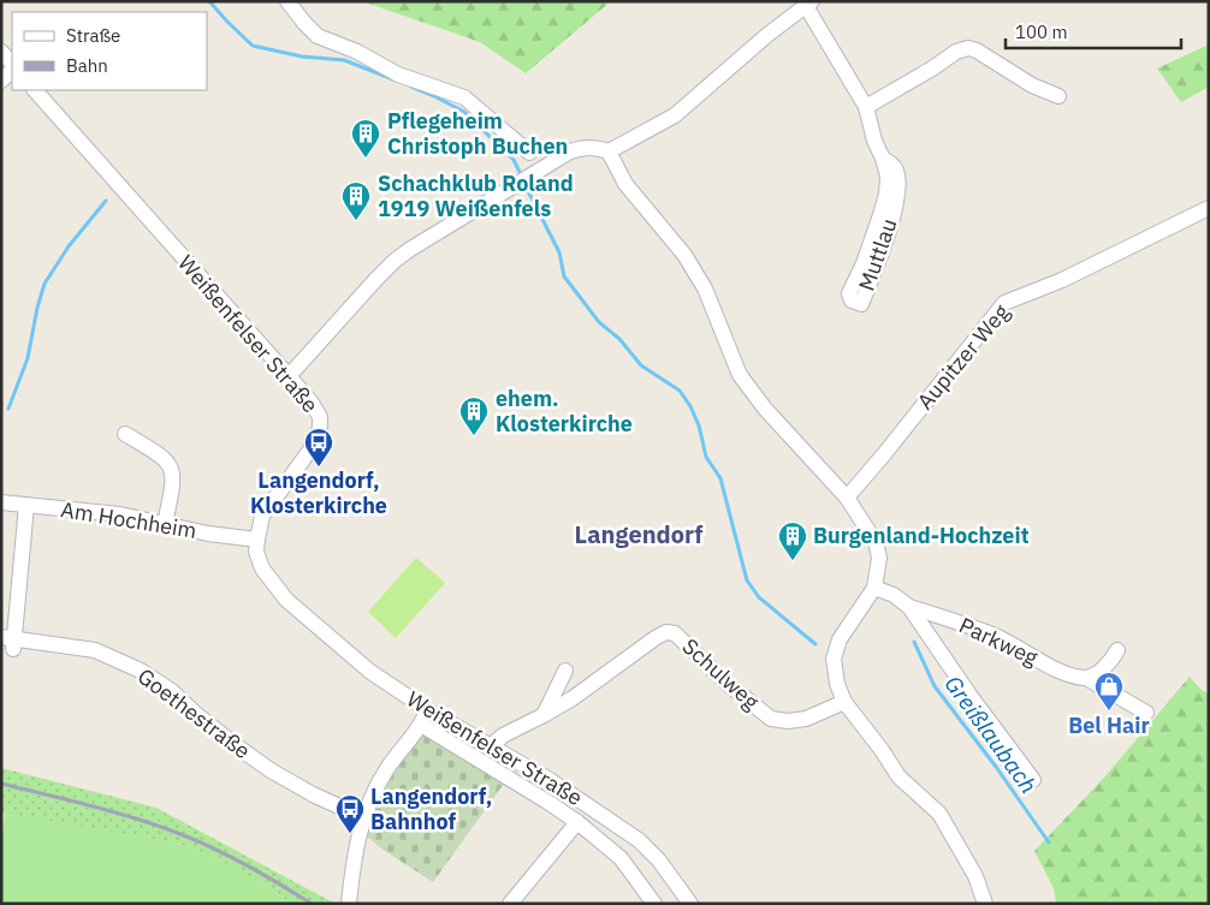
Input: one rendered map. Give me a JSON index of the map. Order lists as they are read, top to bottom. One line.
{"streets":{"street":["Muttlau","Weißenfelser Straße","Aupitzer Weg","Am Hochheim","Parkweg","Schulweg","Goethestraße"]},"crossings":[["Weißenfelser Straße","Am Hochheim"],["Weißenfelser Straße","Schulweg"],["Am Hochheim","Goethestraße"]],"districts":["Langendorf"],"water":["Greißlaubach"],"places":{"building":["Pflegeheim Christoph Buchen","Schachklub Roland 1919 Weißenfels","ehem. Klosterkirche","Burgenland-Hochzeit"],"bus stop":["Langendorf, Klosterkirche","Langendorf, Bahnhof"],"shop":["Bel Hair"]},"legend":["Straße","Bahn"],"scale_bar":"100 m"}
